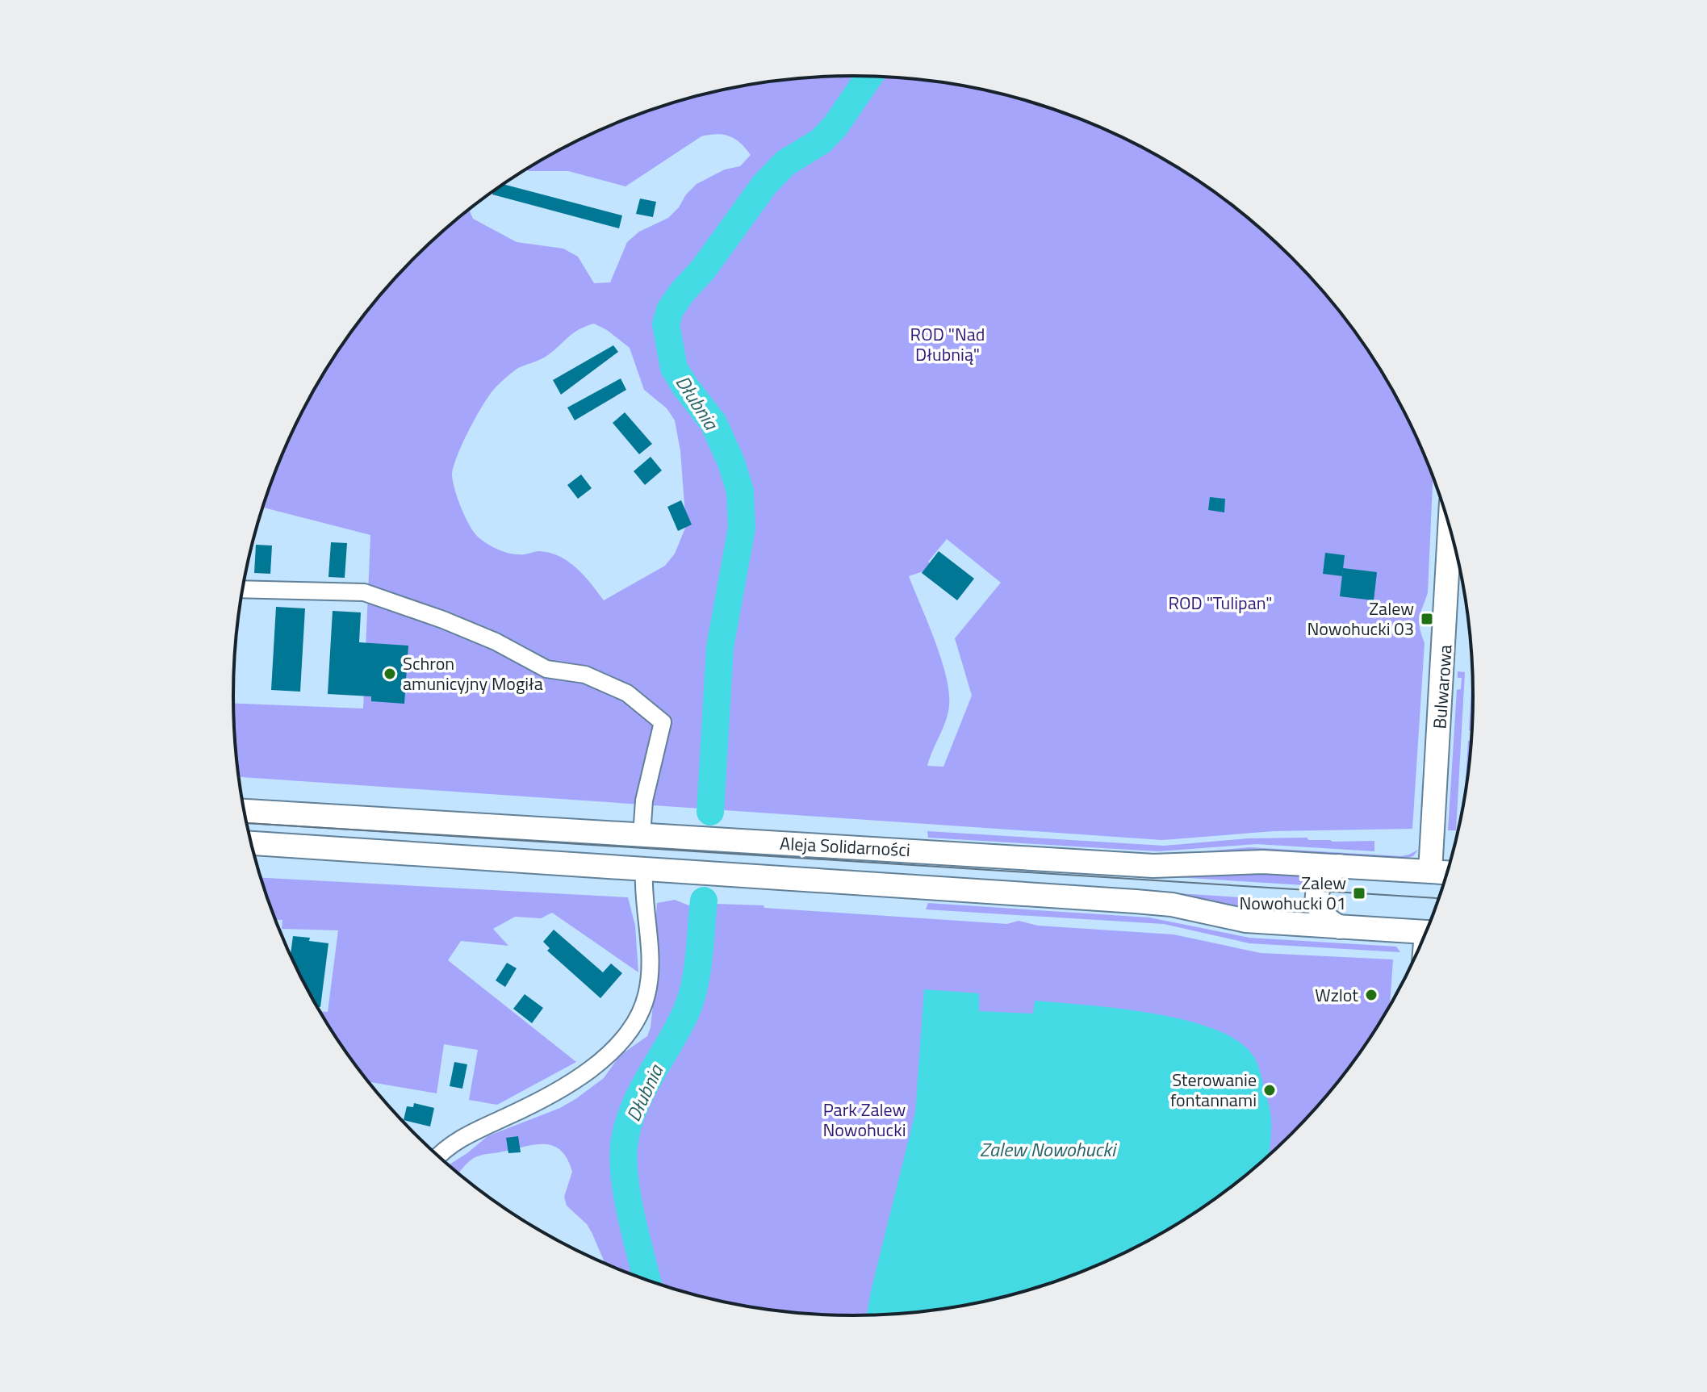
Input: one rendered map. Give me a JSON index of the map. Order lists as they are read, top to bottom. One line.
{"streets":{"street":["Bulwarowa","Aleja Solidarności"]},"crossings":[["Bulwarowa","Aleja Solidarności"]],"water":["Dłubnia","Zalew Nowohucki"],"parks":["ROD \"Nad Dłubnią\"","ROD \"Tulipan\"","Park Zalew Nowohucki"],"places":{"transit":["Zalew Nowohucki 03","Zalew Nowohucki 01"],"other":["Schron amunicyjny Mogiła","Wzlot","Sterowanie fontannami"]}}
